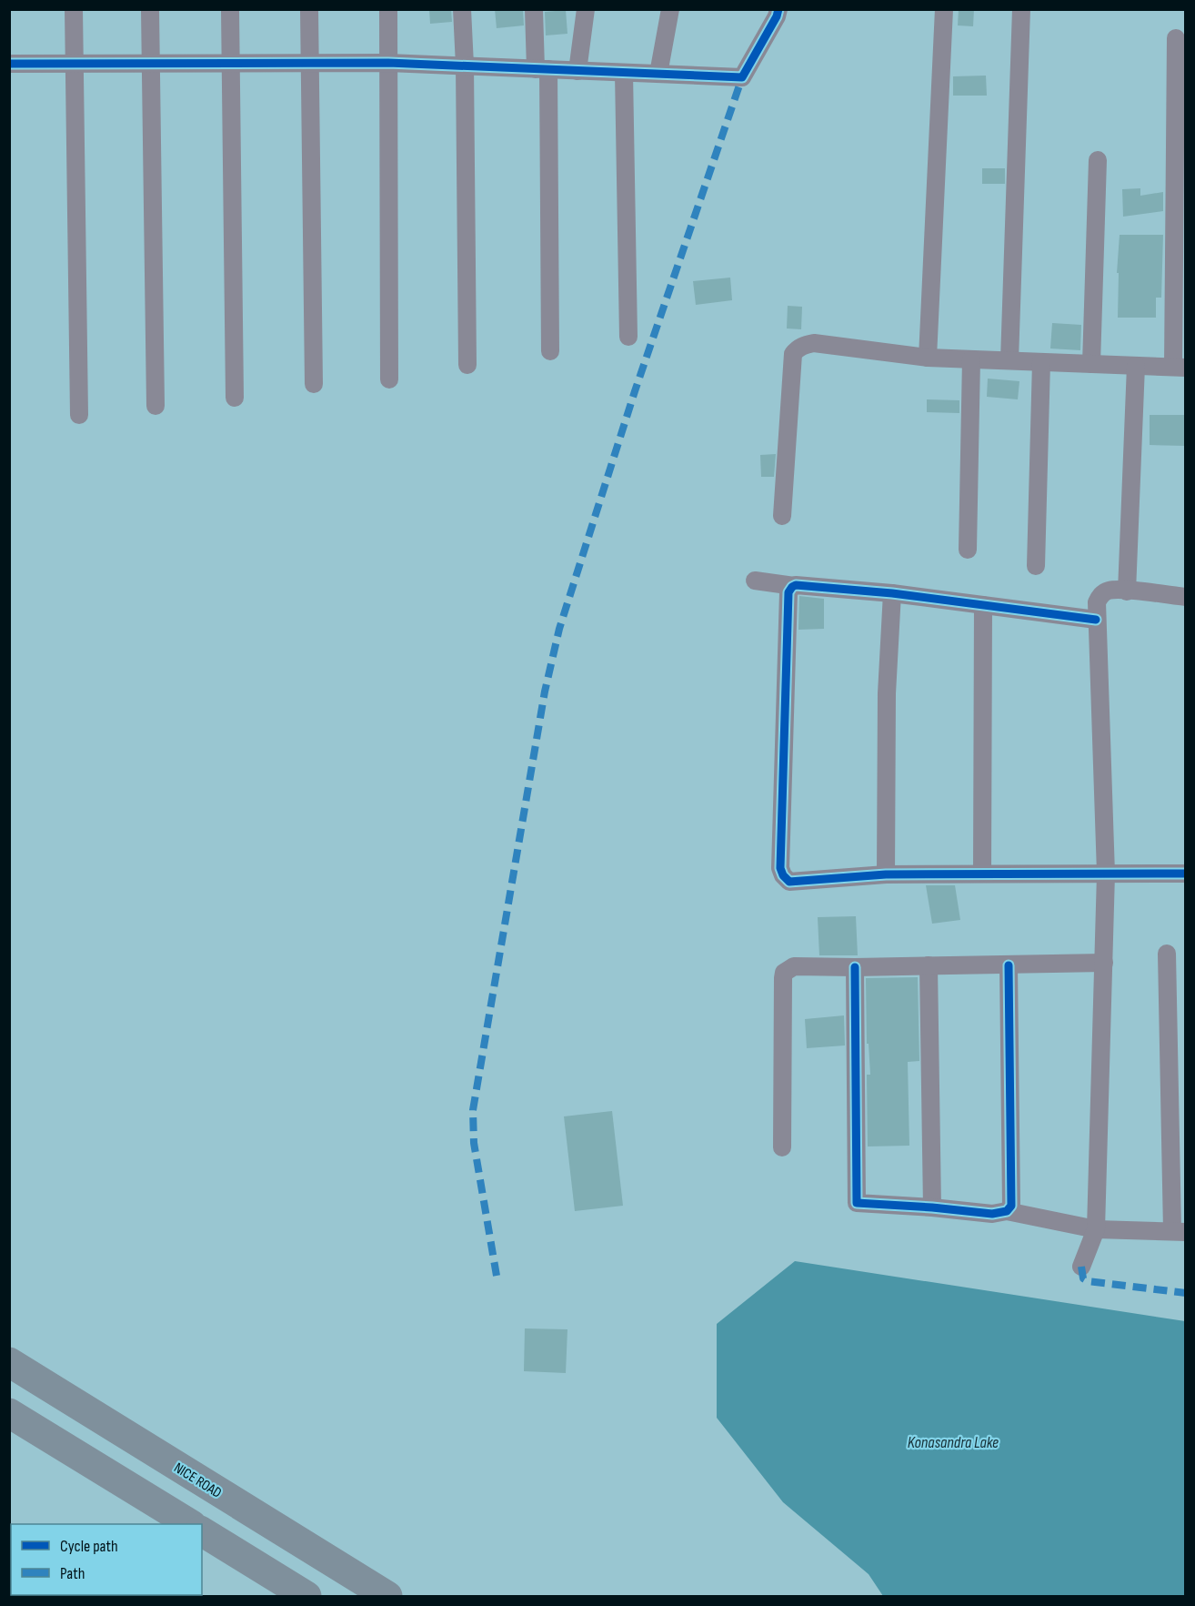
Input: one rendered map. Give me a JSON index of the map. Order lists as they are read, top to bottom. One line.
{"streets":{"highway":["NICE ROAD"]},"water":["Konasandra Lake"],"legend":["Cycle path","Path"]}
